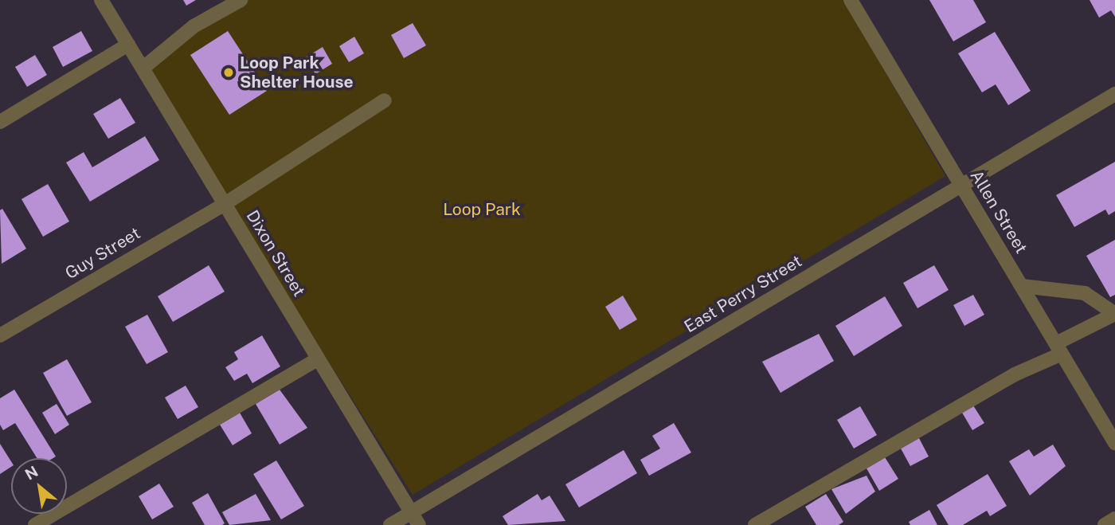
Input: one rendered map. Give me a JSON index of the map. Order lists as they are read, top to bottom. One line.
{"streets":{"street":["Allen Street","Guy Street","Dixon Street","East Perry Street"]},"crossings":[["Allen Street","East Perry Street"],["Guy Street","Dixon Street"],["Dixon Street","East Perry Street"]],"parks":["Loop Park"],"places":["Loop Park Shelter House"],"north":"top left"}
